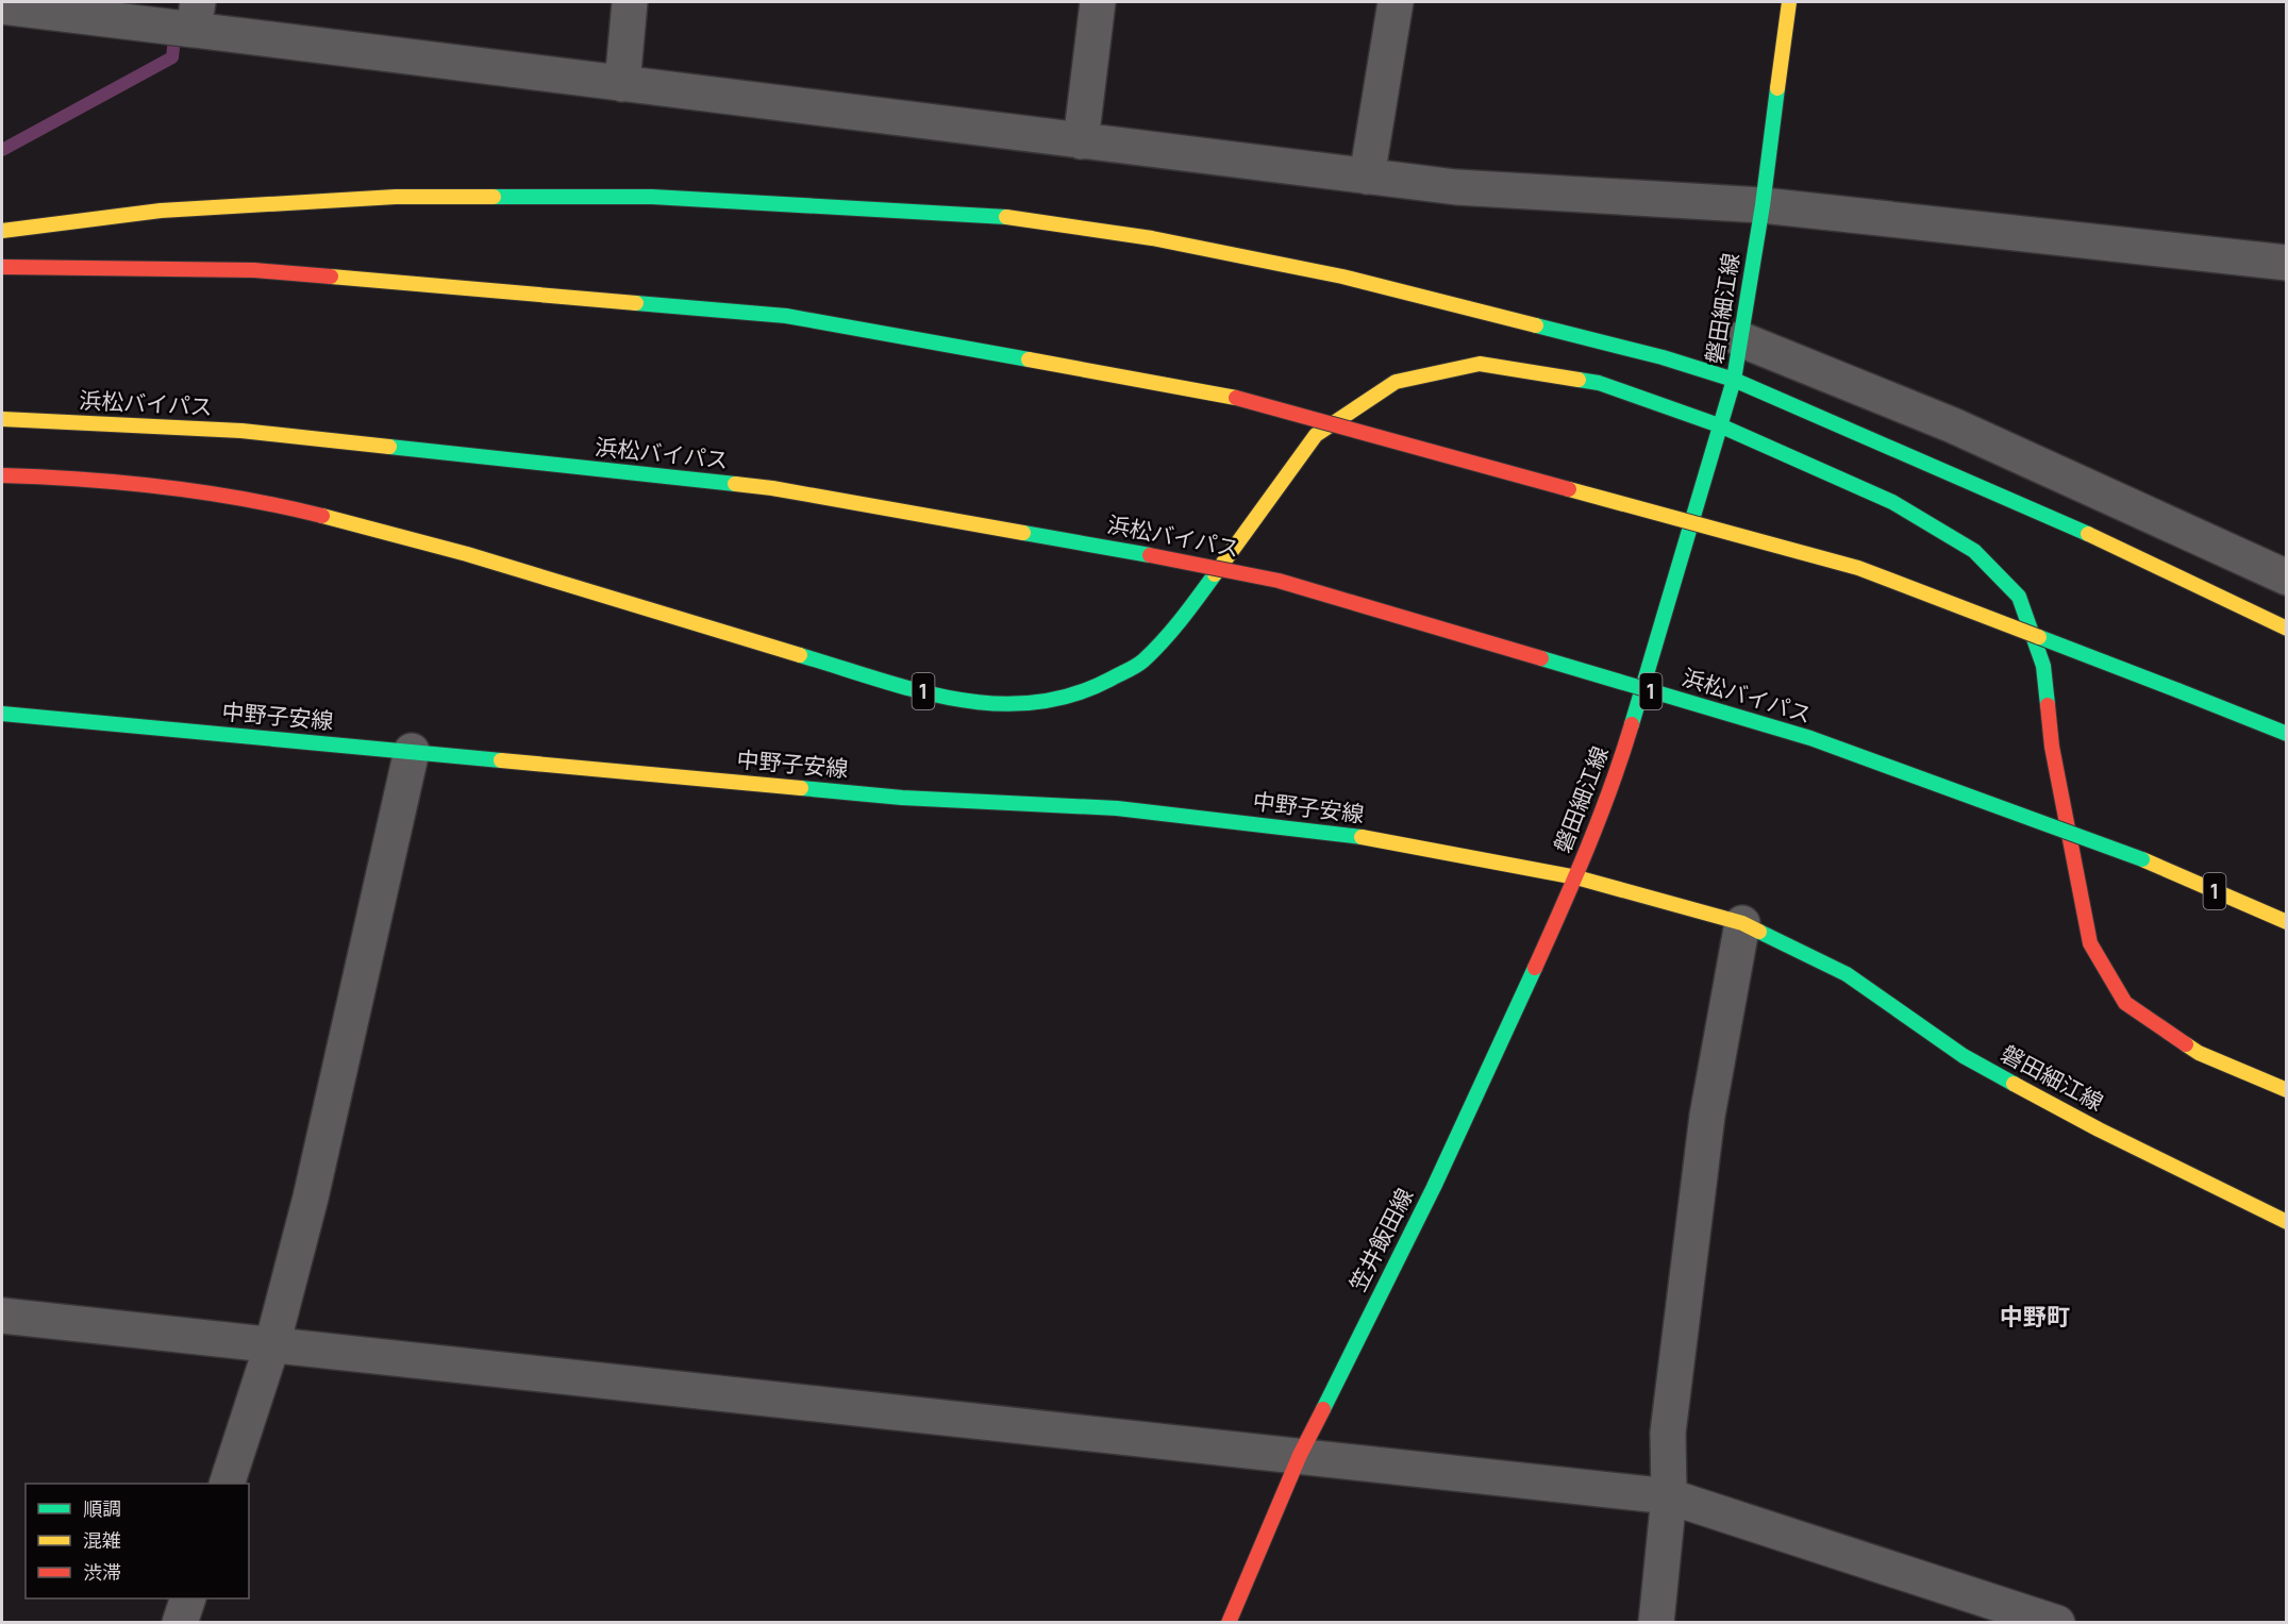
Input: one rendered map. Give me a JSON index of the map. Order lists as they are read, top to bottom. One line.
{"streets":{"main road":["磐田細江線","浜松バイパス","1","中野子安線","笠井飯田線"]},"crossings":[["磐田細江線","1"],["磐田細江線","中野子安線"],["磐田細江線","笠井飯田線"],["中野子安線","笠井飯田線"]],"districts":["中野町"],"legend":["順調","混雑","渋滞"]}
